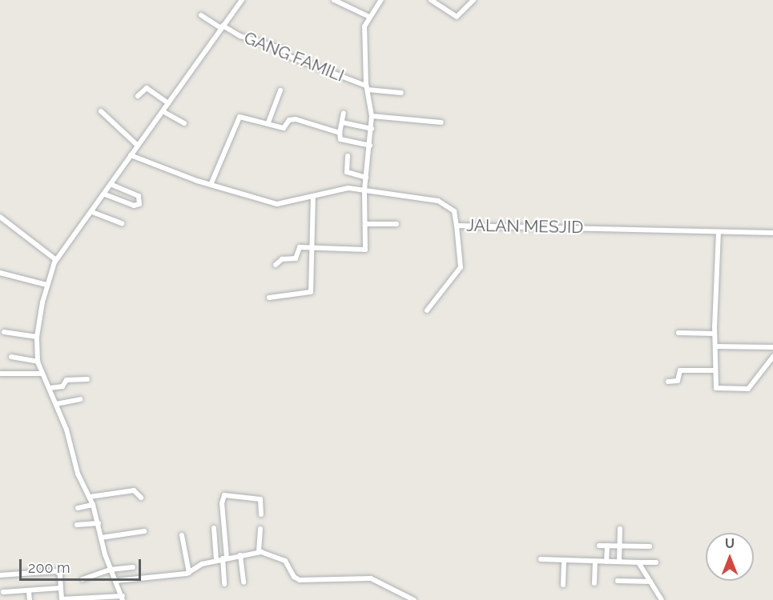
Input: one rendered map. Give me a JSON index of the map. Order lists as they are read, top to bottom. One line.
{"streets":{"street":["GANG FAMILI","JALAN MESJID"]},"scale_bar":"200 m","north":"top"}
